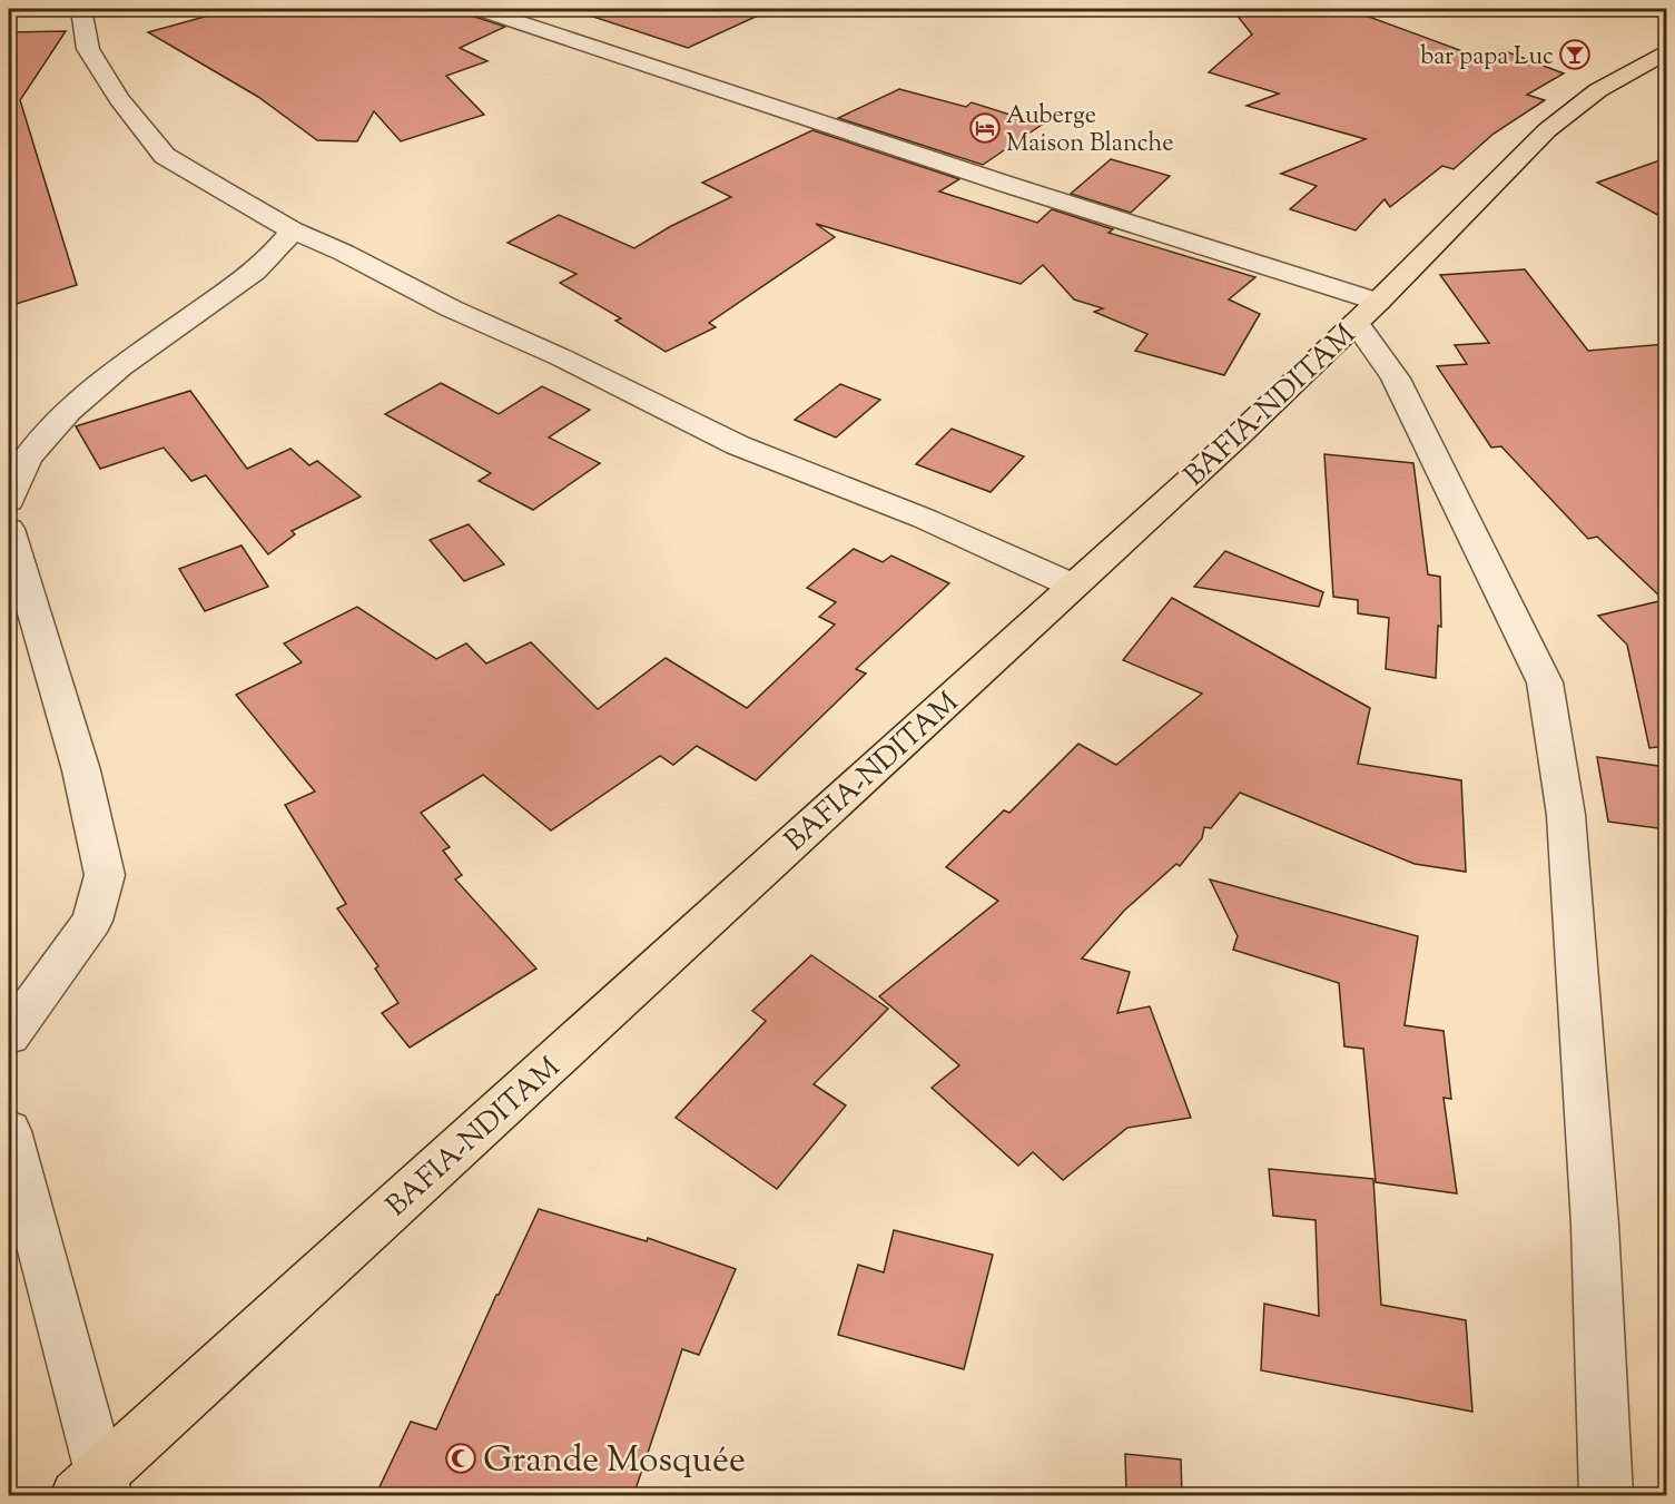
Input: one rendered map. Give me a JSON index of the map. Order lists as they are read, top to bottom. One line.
{"streets":{"main road":["BAFIA-NDITAM"]},"places":{"bar":["bar papa Luc"],"hotel":["Auberge Maison Blanche"],"mosque":["Grande Mosquée"]}}
